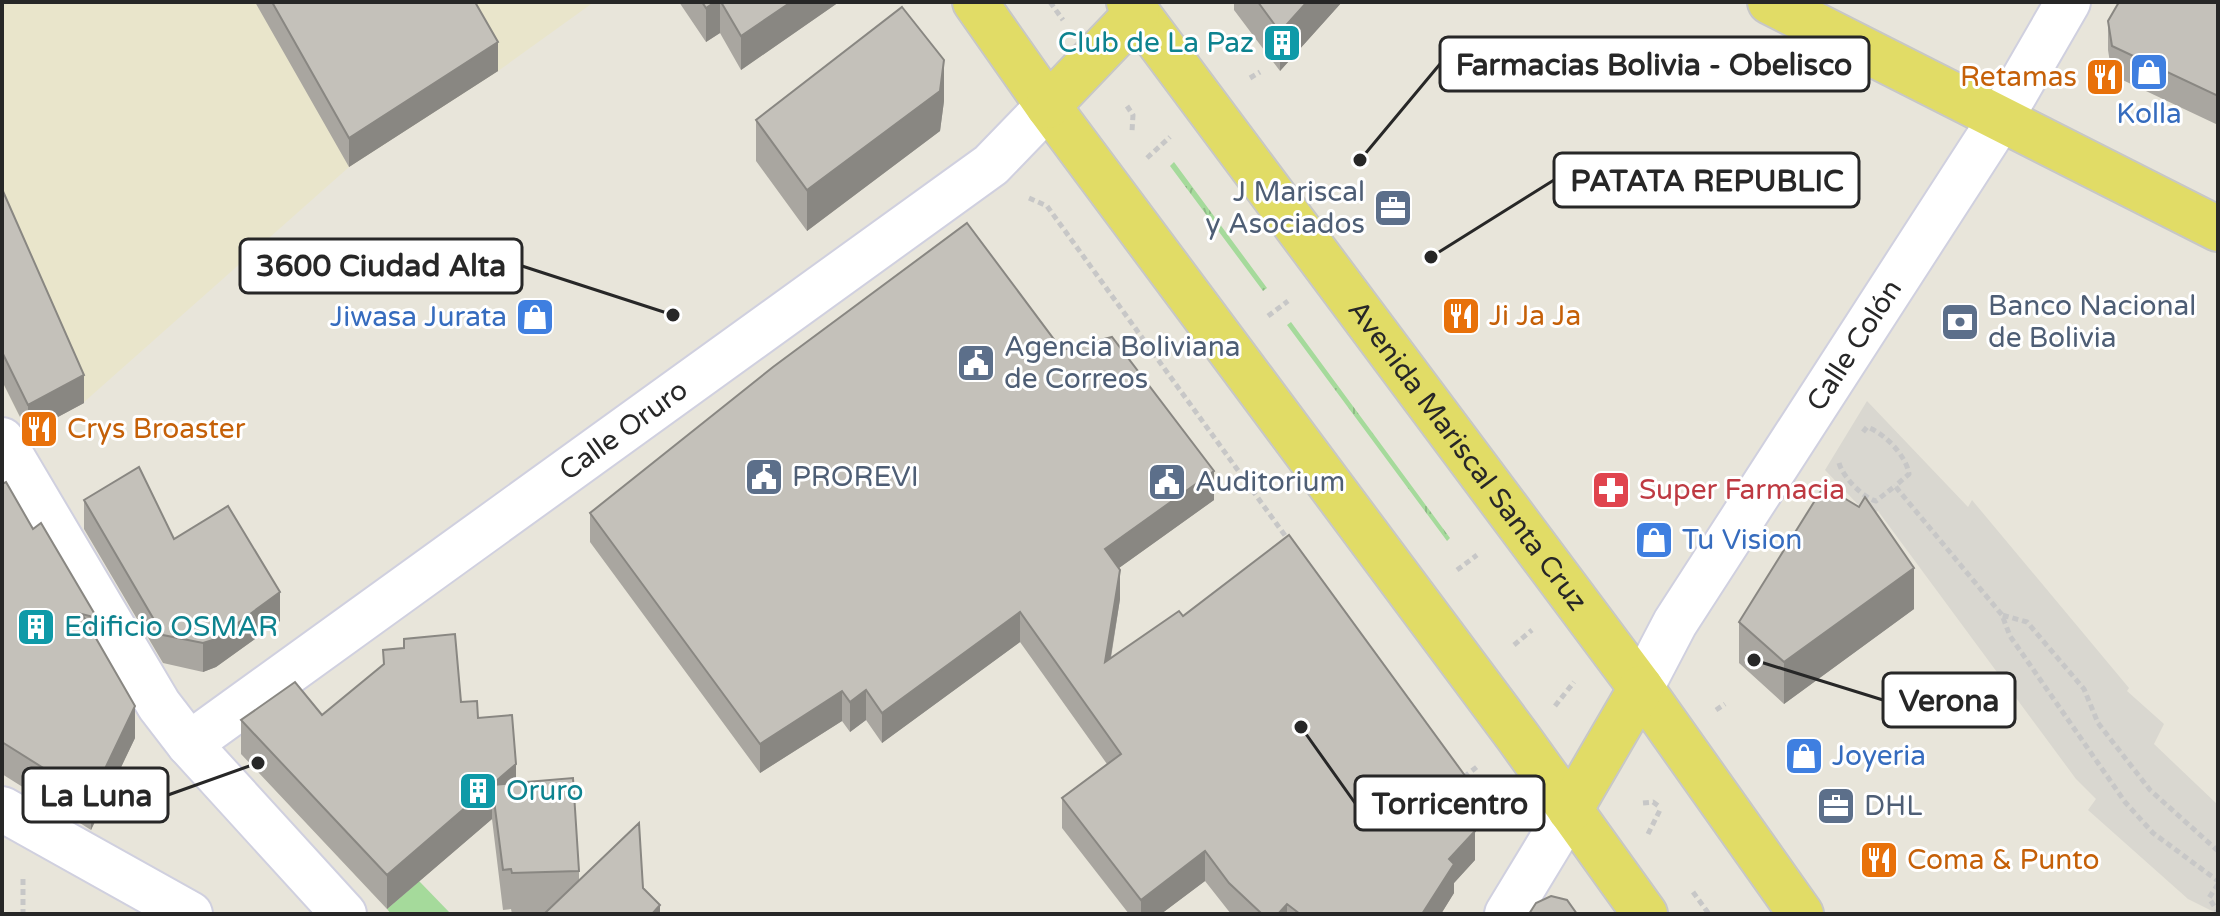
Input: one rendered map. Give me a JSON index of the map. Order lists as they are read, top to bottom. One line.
{"streets":{"main road":["Calle Colón","Calle Oruro","Avenida Mariscal Santa Cruz"]},"crossings":[["Calle Colón","Avenida Mariscal Santa Cruz"]],"places":{"building":["Club de La Paz","Edificio OSMAR","Oruro"],"shop":["Kolla","Jiwasa Jurata","Tu Vision","Joyeria"],"restaurant":["Retamas","Ji Ja Ja","Crys Broaster","Coma & Punto"],"other":["Farmacias Bolivia - Obelisco","PATATA REPUBLIC","3600 Ciudad Alta","Verona","Torricentro","La Luna"],"office":["J Mariscal y Asociados","DHL"],"bank":["Banco Nacional de Bolivia"],"public building":["Agencia Boliviana de Correos","PROREVI","Auditorium"],"pharmacy":["Super Farmacia"]}}
